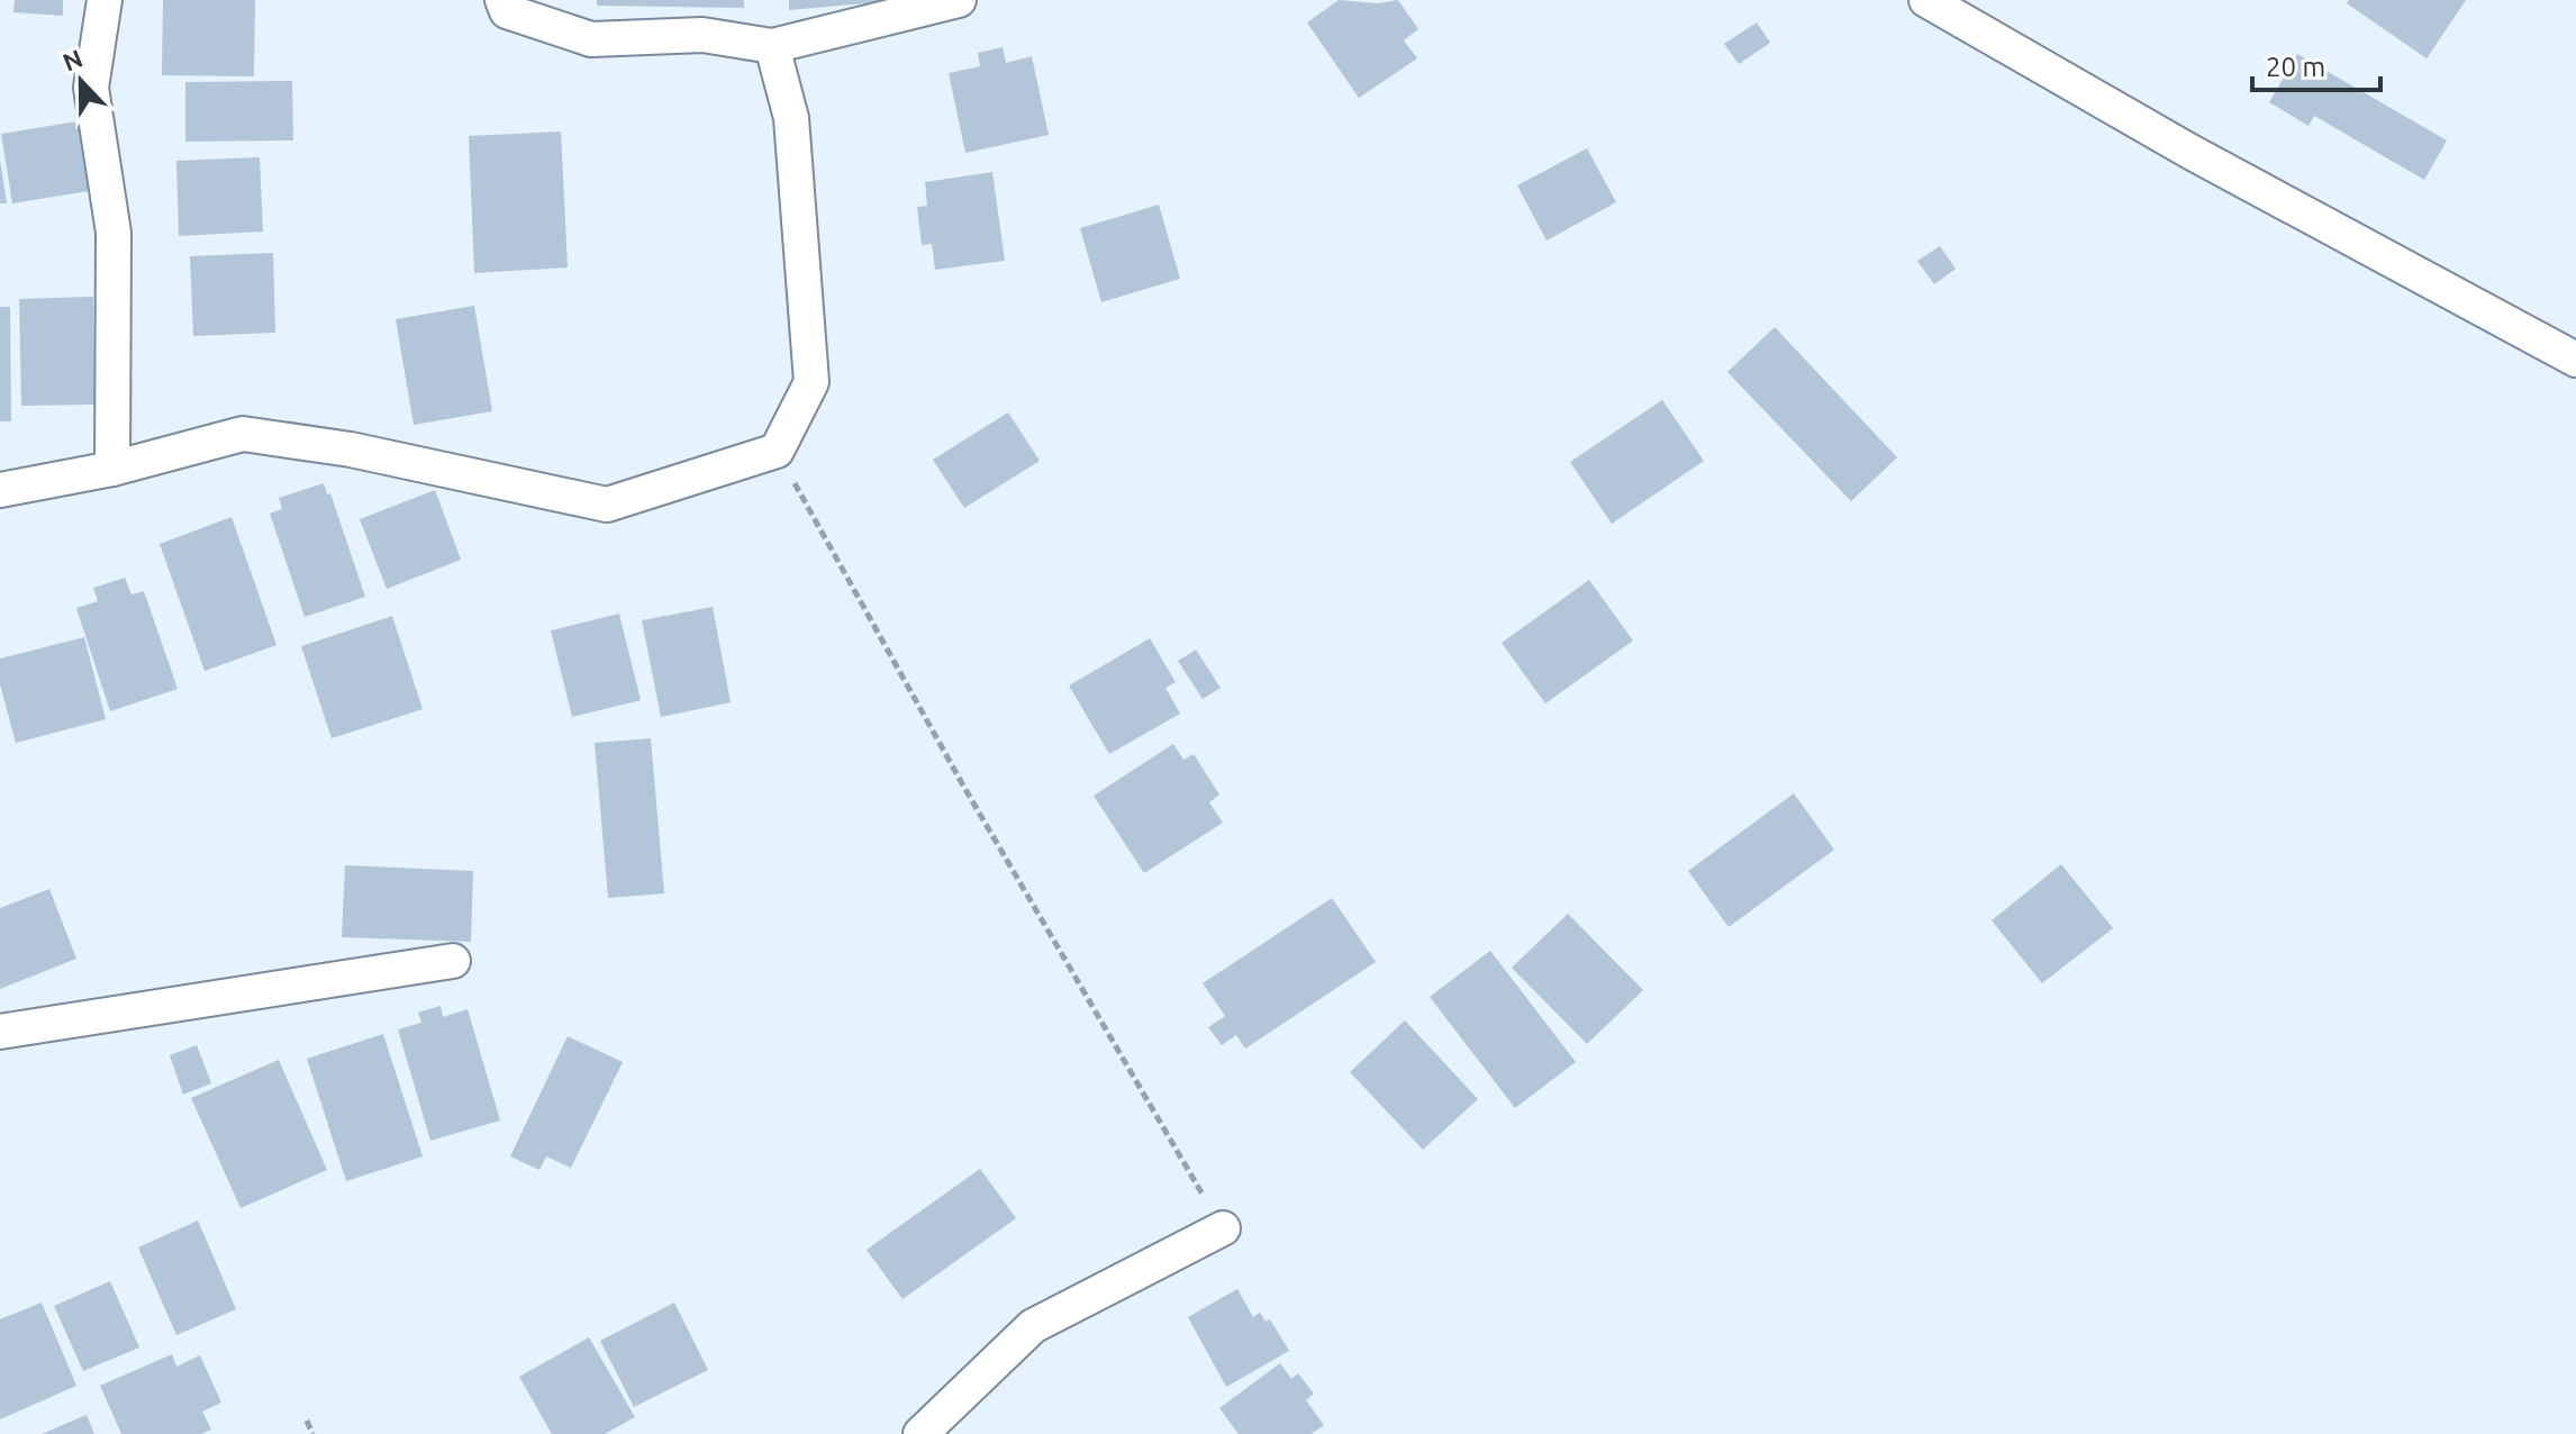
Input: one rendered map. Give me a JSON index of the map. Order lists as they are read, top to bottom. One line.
{"scale_bar":"20 m","north":"top"}
